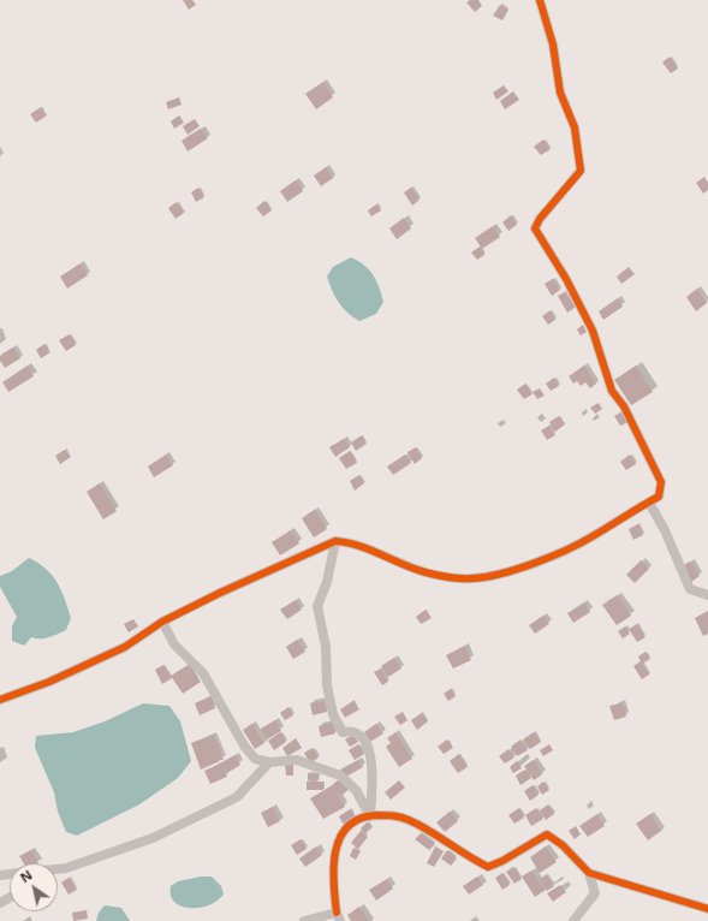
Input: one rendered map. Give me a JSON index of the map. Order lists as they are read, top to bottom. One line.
{"north":"top left"}
